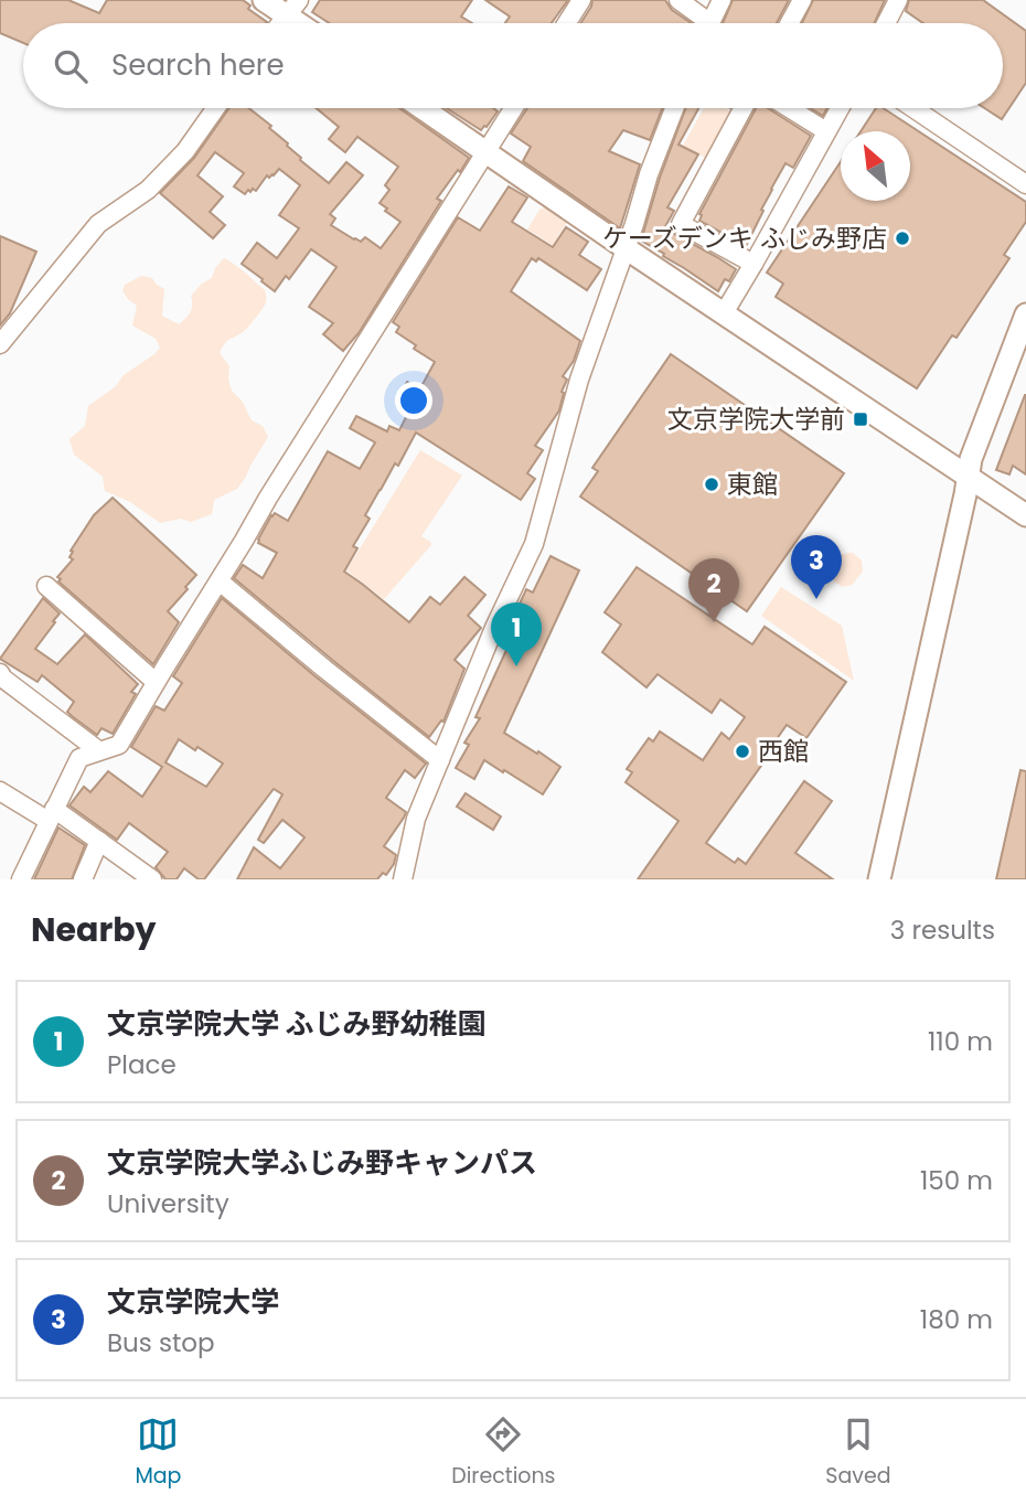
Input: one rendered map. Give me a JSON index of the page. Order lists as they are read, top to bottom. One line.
{"places":{"other":["ケーズデンキ ふじみ野店","東館","西館"],"transit":["文京学院大学前"]},"north":"top left","page":{"search":"Search here","pins":["3","2","1"],"heading":["Nearby","3 results"],"list":[{"mark":"1","name":"文京学院大学 ふじみ野幼稚園","note":"Place","value":"110 m"},{"mark":"2","name":"文京学院大学ふじみ野キャンパス","note":"University","value":"150 m"},{"mark":"3","name":"文京学院大学","note":"Bus stop","value":"180 m"}],"nav":["Map","Directions","Saved"]}}
